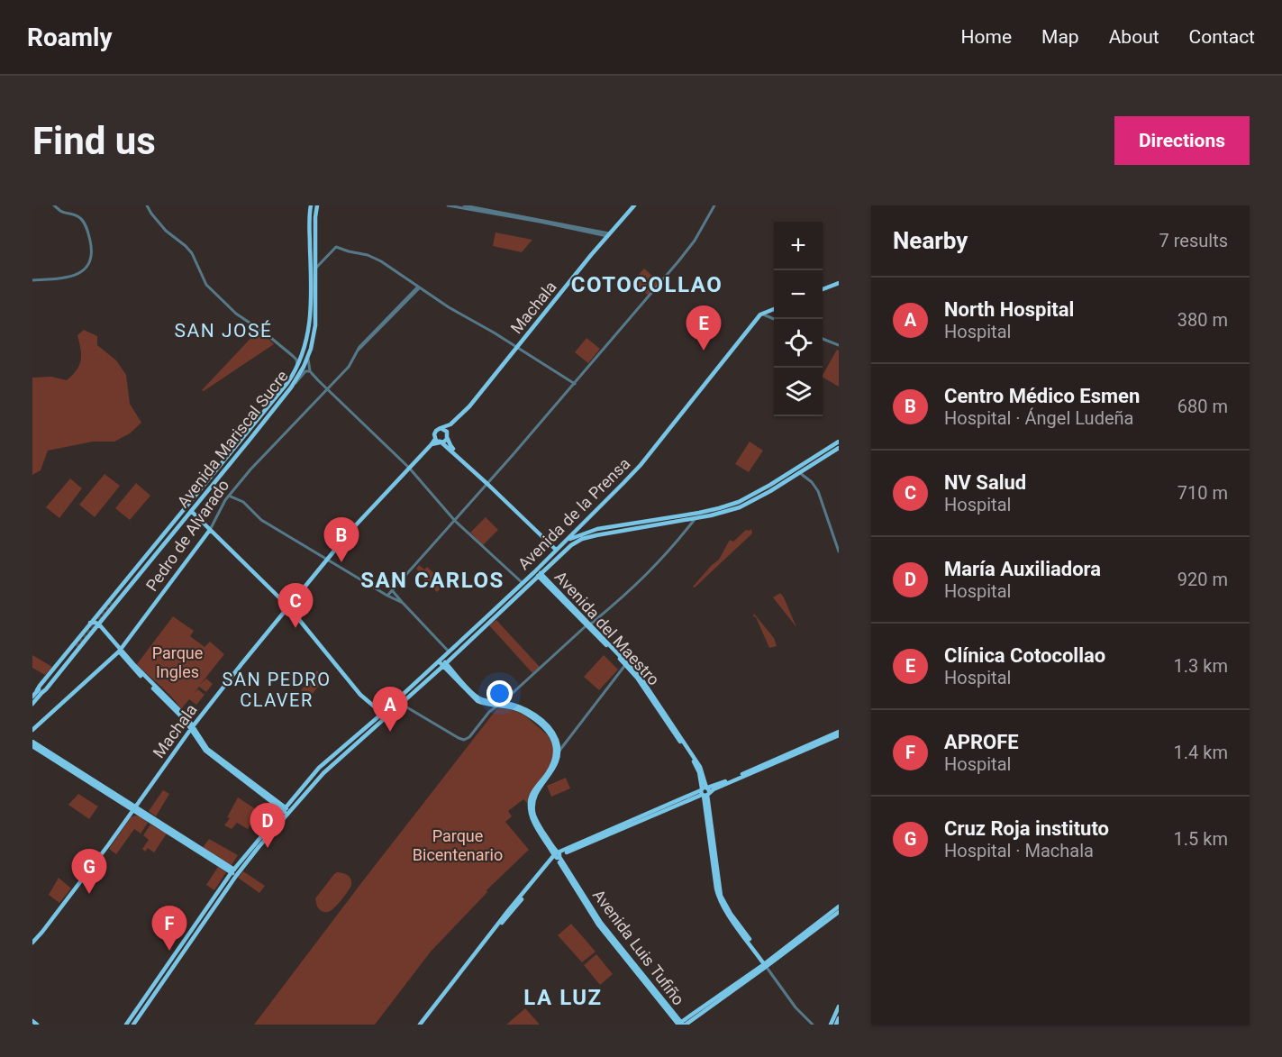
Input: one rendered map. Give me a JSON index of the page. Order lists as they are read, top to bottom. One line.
{"streets":{"main road":["Machala","Avenida Mariscal Sucre","Avenida de la Prensa","Pedro de Alvarado","Avenida del Maestro","Avenida Luis Tufiño"]},"crossings":[["Avenida de la Prensa","Avenida del Maestro"],["Avenida de la Prensa","Avenida Luis Tufiño"]],"districts":["COTOCOLLAO","SAN JOSÉ","SAN CARLOS","SAN PEDRO CLAVER","LA LUZ"],"parks":["Parque Ingles","Parque Bicentenario"],"page":{"header":"Roamly","nav":["Home","Map","About","Contact"],"buttons":"Directions","title":"Find us","heading":["Nearby","7 results"],"map_buttons":["+","−"],"list":[{"mark":"A","name":"North Hospital","note":"Hospital","value":"380 m"},{"mark":"B","name":"Centro Médico Esmen","note":"Hospital · Ángel Ludeña","value":"680 m"},{"mark":"C","name":"NV Salud","note":"Hospital","value":"710 m"},{"mark":"D","name":"María Auxiliadora","note":"Hospital","value":"920 m"},{"mark":"E","name":"Clínica Cotocollao","note":"Hospital","value":"1.3 km"},{"mark":"F","name":"APROFE","note":"Hospital","value":"1.4 km"},{"mark":"G","name":"Cruz Roja instituto","note":"Hospital · Machala","value":"1.5 km"}],"pins":["E","B","C","A","D","G","F"]}}
